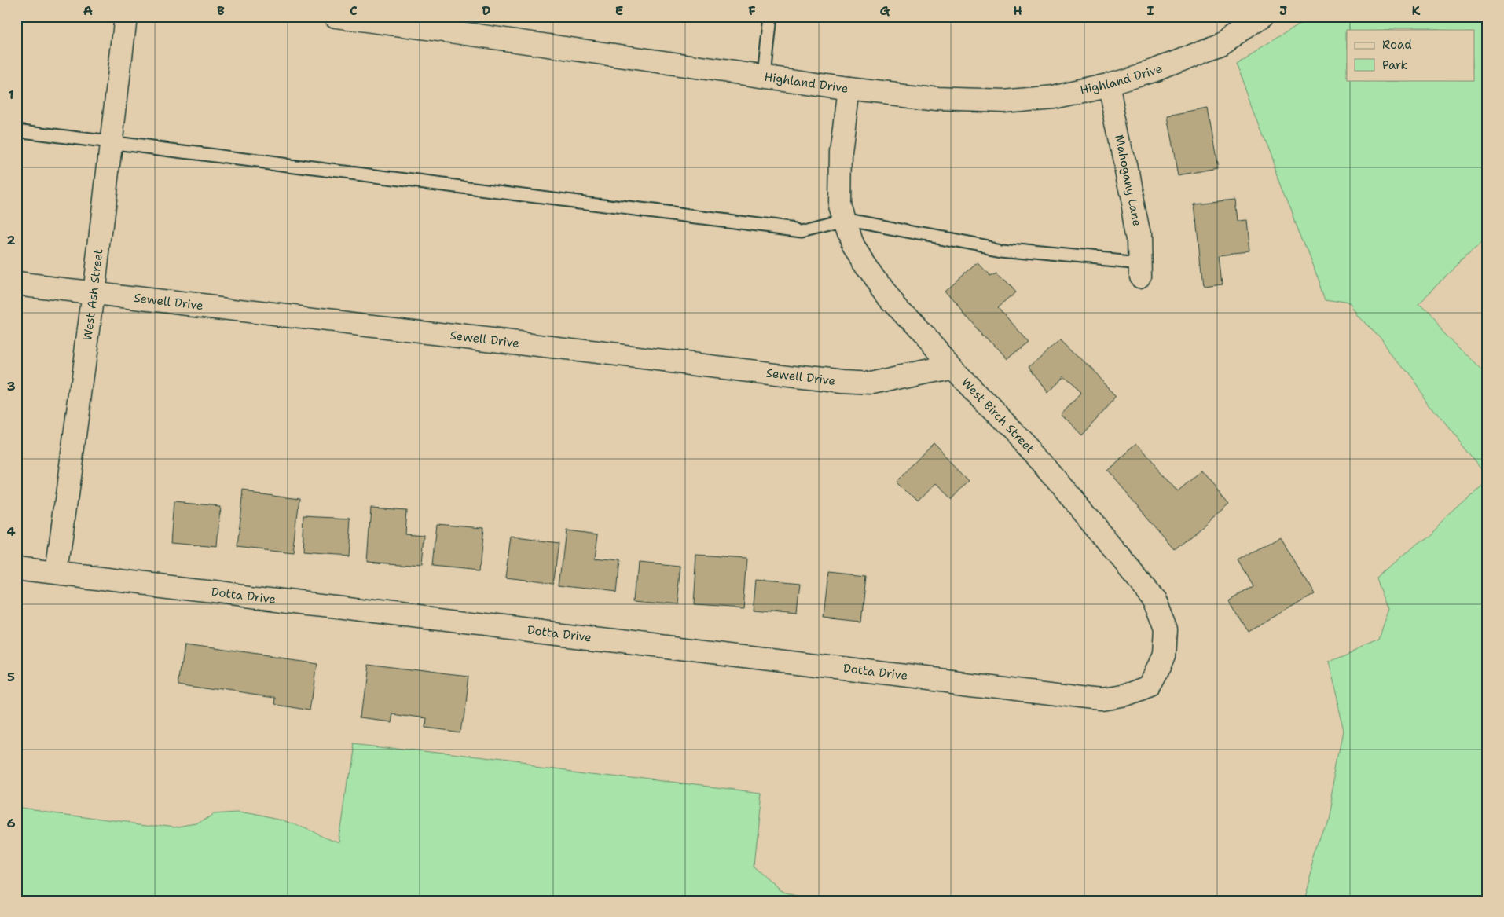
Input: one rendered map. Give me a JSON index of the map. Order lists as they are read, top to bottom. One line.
{"streets":{"street":["Highland Drive","Mahogany Lane","West Ash Street","Sewell Drive","West Birch Street","Dotta Drive"]},"crossings":[["Highland Drive","Mahogany Lane"],["Highland Drive","West Birch Street"],["West Ash Street","Sewell Drive"],["West Ash Street","Dotta Drive"],["Sewell Drive","West Birch Street"],["West Birch Street","Dotta Drive"]],"legend":["Road","Park"],"grid":{"columns":["A","B","C","D","E","F","G","H","I","J","K"],"rows":["1","2","3","4","5","6"]}}
